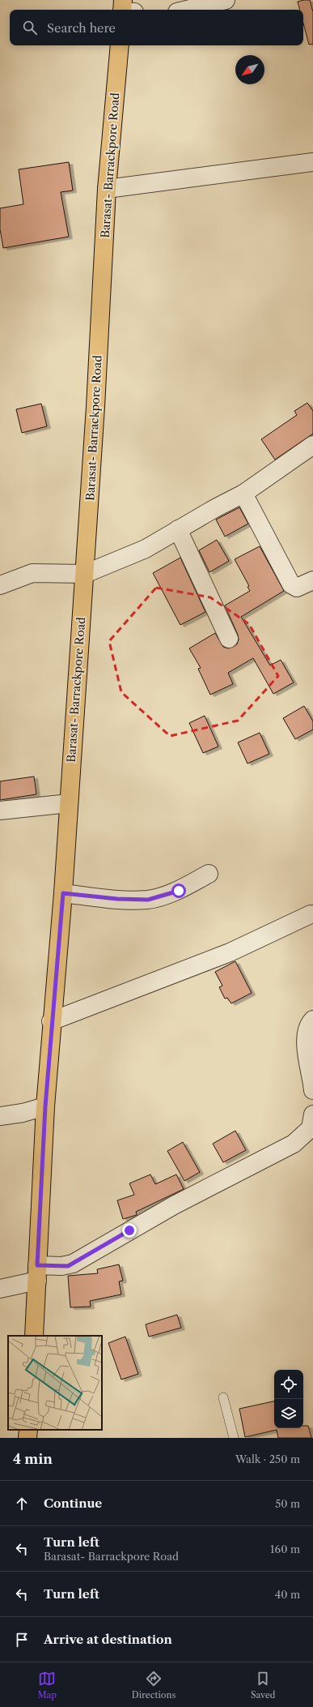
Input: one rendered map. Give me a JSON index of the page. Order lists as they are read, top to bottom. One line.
{"streets":{"main road":["Barasat- Barrackpore Road"]},"north":"bottom left","page":{"search":"Search here","heading":["4 min","Walk · 250 m"],"list":[["Continue","50 m"],["Turn left","Barasat- Barrackpore Road","160 m"],["Turn left","40 m"],"Arrive at destination"],"nav":["Map","Directions","Saved"]}}
